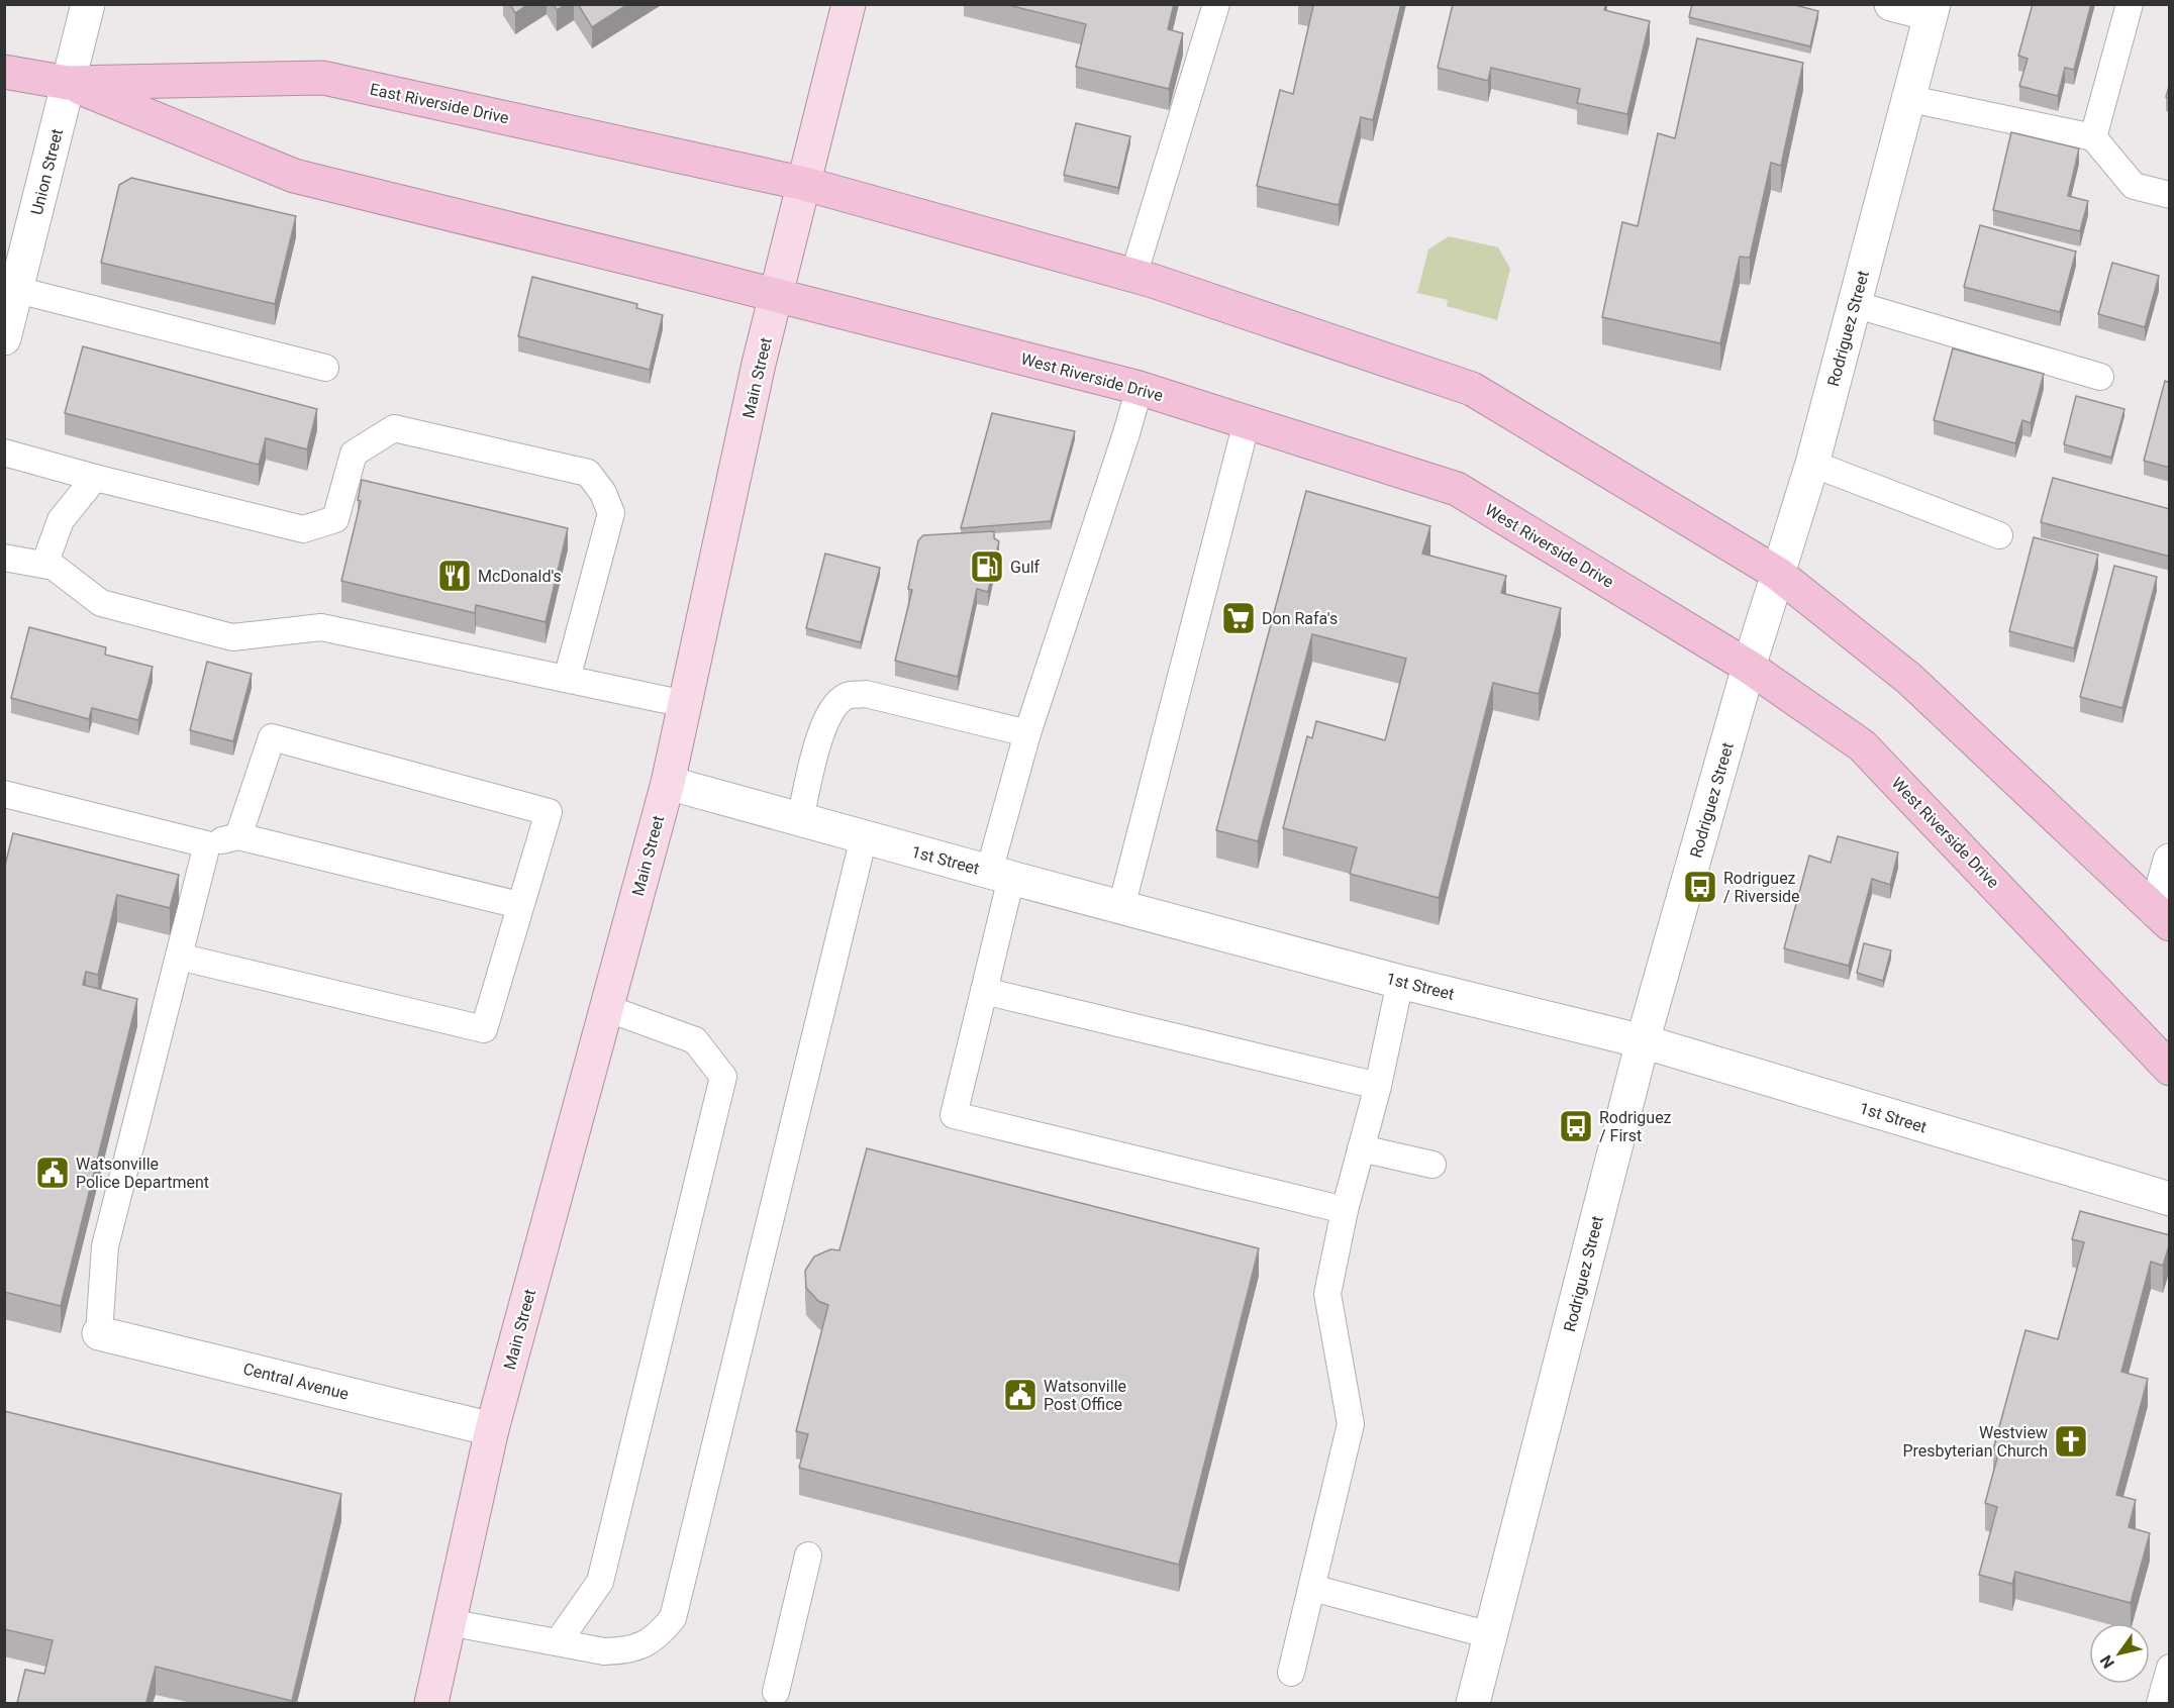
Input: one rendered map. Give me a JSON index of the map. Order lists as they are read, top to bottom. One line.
{"streets":{"highway":["East Riverside Drive","West Riverside Drive"],"main road":["Main Street"],"street":["Union Street","Rodriguez Street","1st Street","Central Avenue"]},"crossings":[["East Riverside Drive","Union Street"],["East Riverside Drive","West Riverside Drive"],["East Riverside Drive","Main Street"],["Rodriguez Street","West Riverside Drive"],["Rodriguez Street","1st Street"],["West Riverside Drive","Main Street"],["Main Street","1st Street"],["Main Street","Central Avenue"]],"places":{"fuel station":["Gulf"],"restaurant":["McDonald's"],"supermarket":["Don Rafa's"],"bus stop":["Rodriguez / Riverside","Rodriguez / First"],"public building":["Watsonville Police Department","Watsonville Post Office"],"church":["Westview Presbyterian Church"]},"north":"bottom left"}
